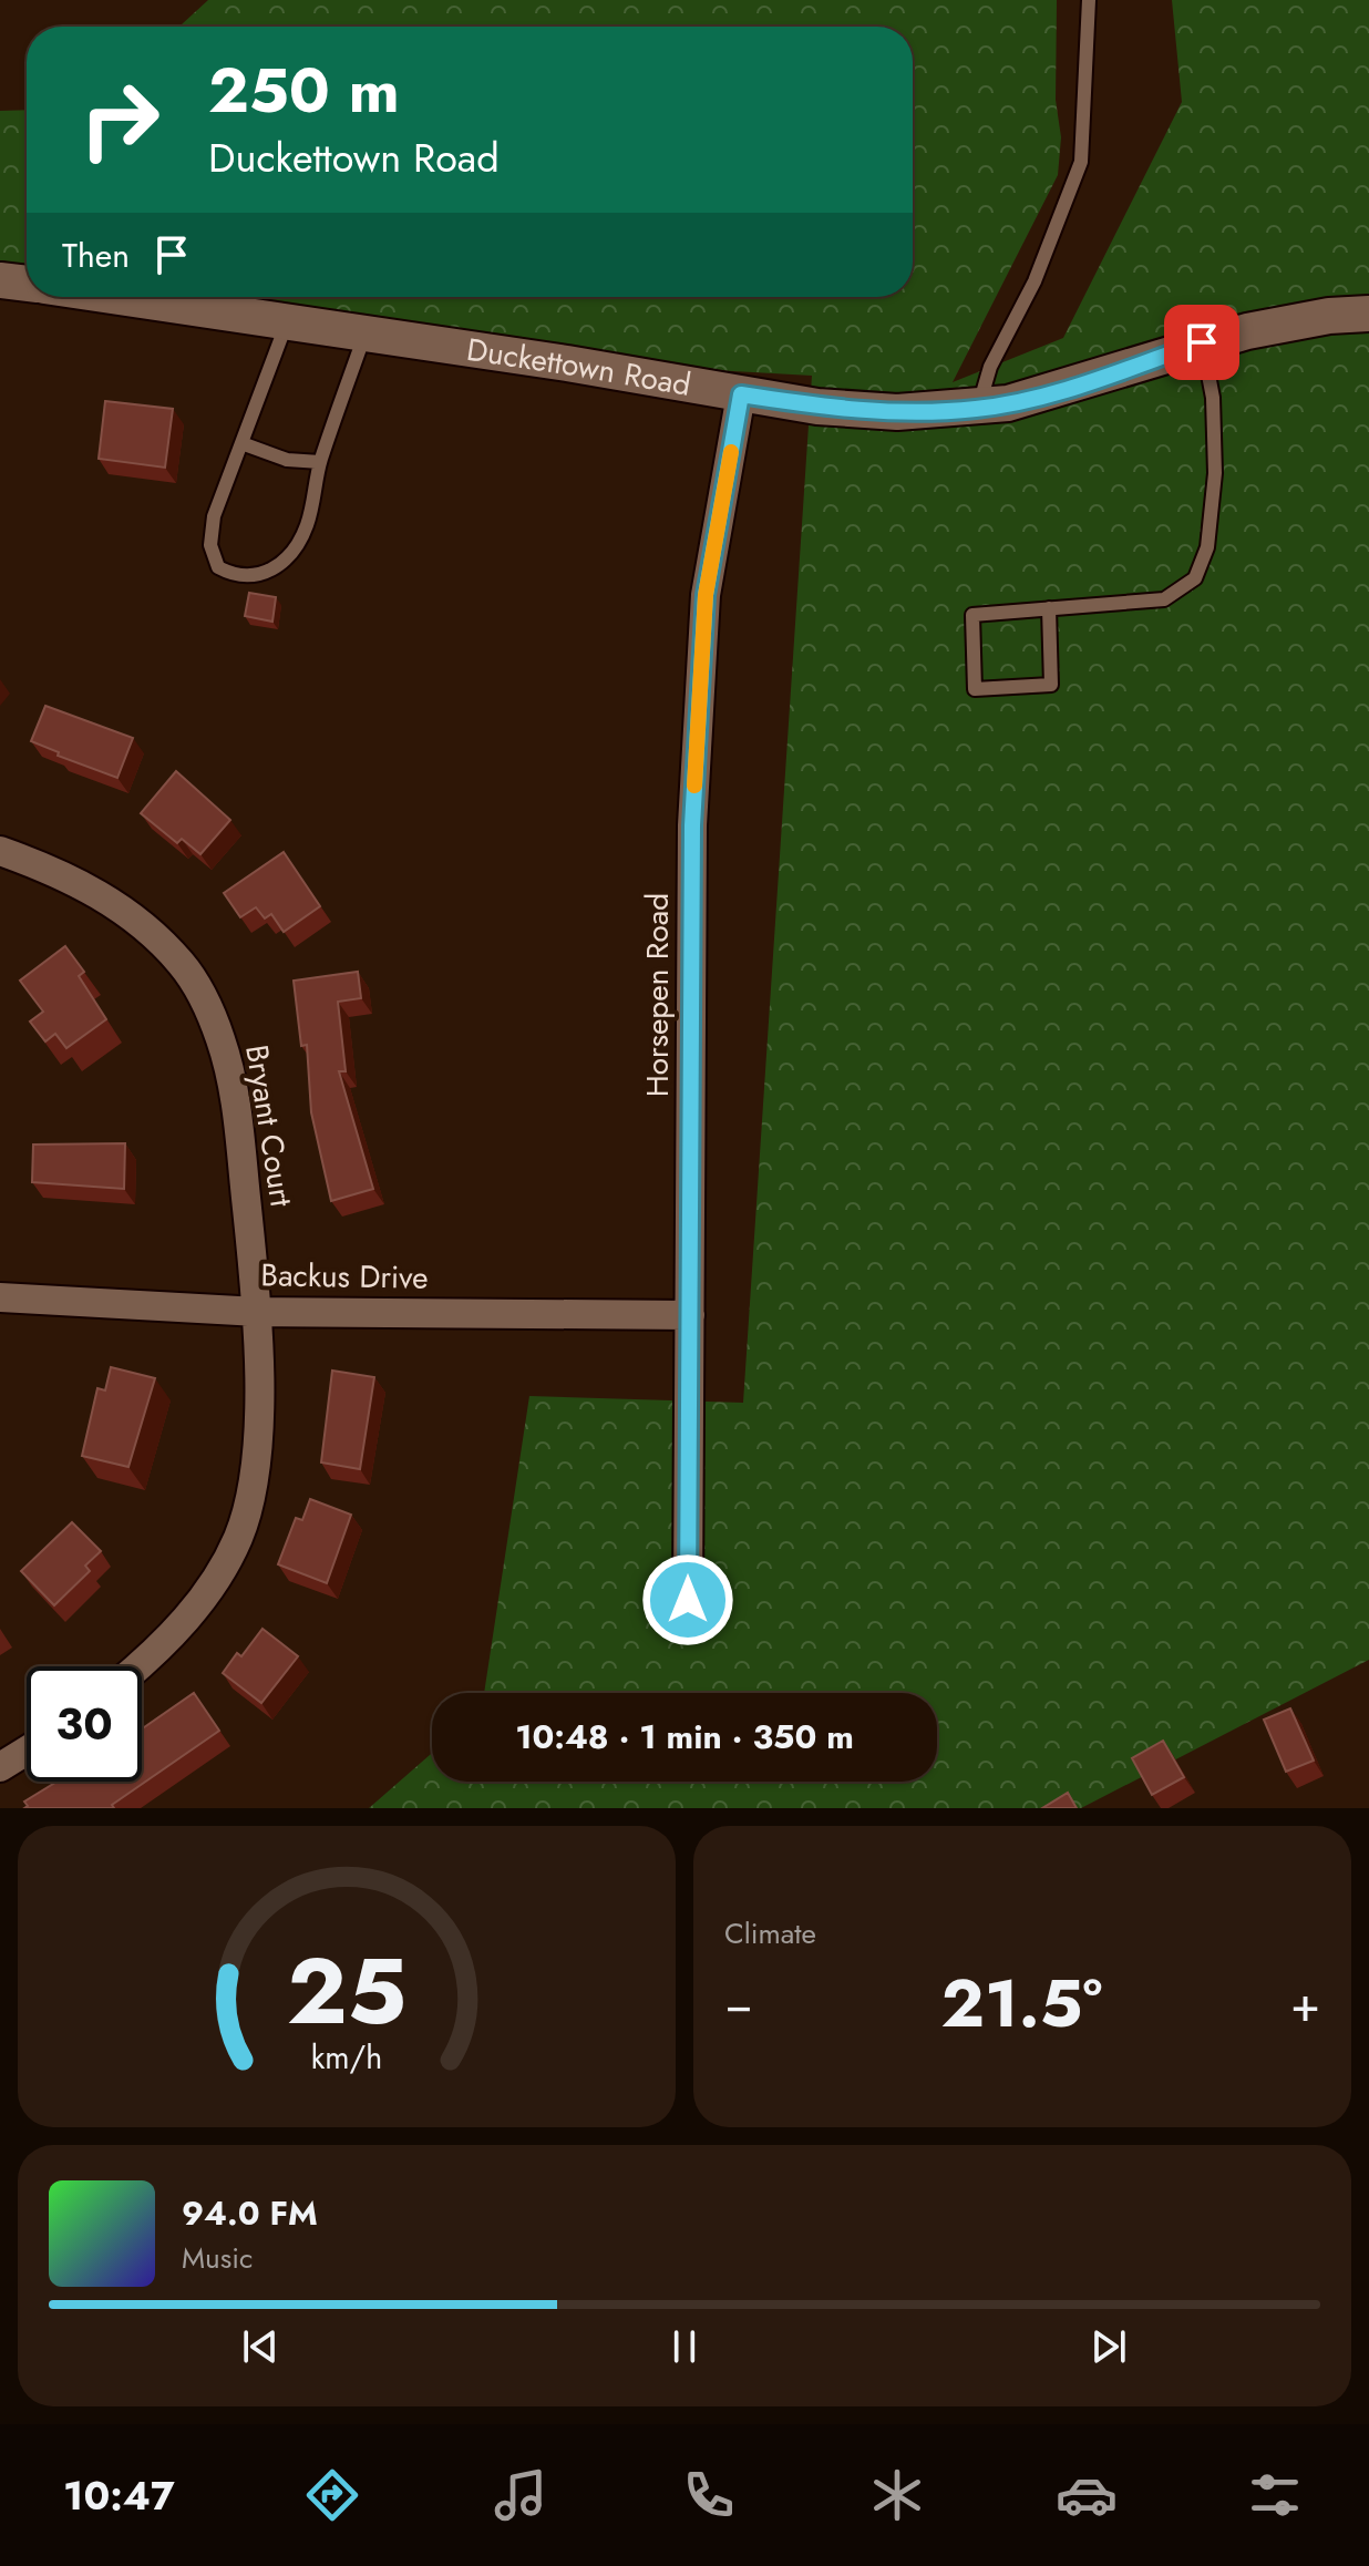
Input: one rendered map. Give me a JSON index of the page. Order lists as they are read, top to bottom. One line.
{"streets":{"street":["Duckettown Road","Horsepen Road","Bryant Court","Backus Drive"]},"crossings":[["Duckettown Road","Horsepen Road"],["Horsepen Road","Backus Drive"],["Bryant Court","Backus Drive"]],"page":{"turn":["250 m","Duckettown Road"],"then":"Then","limit":"30","trip":"10:48 · 1 min · 350 m","tile":"Climate","heat":["−","21.5°","+"],"song":["94.0 FM","Music"],"tabs":"10:47","gauge":["25","km/h"]}}
